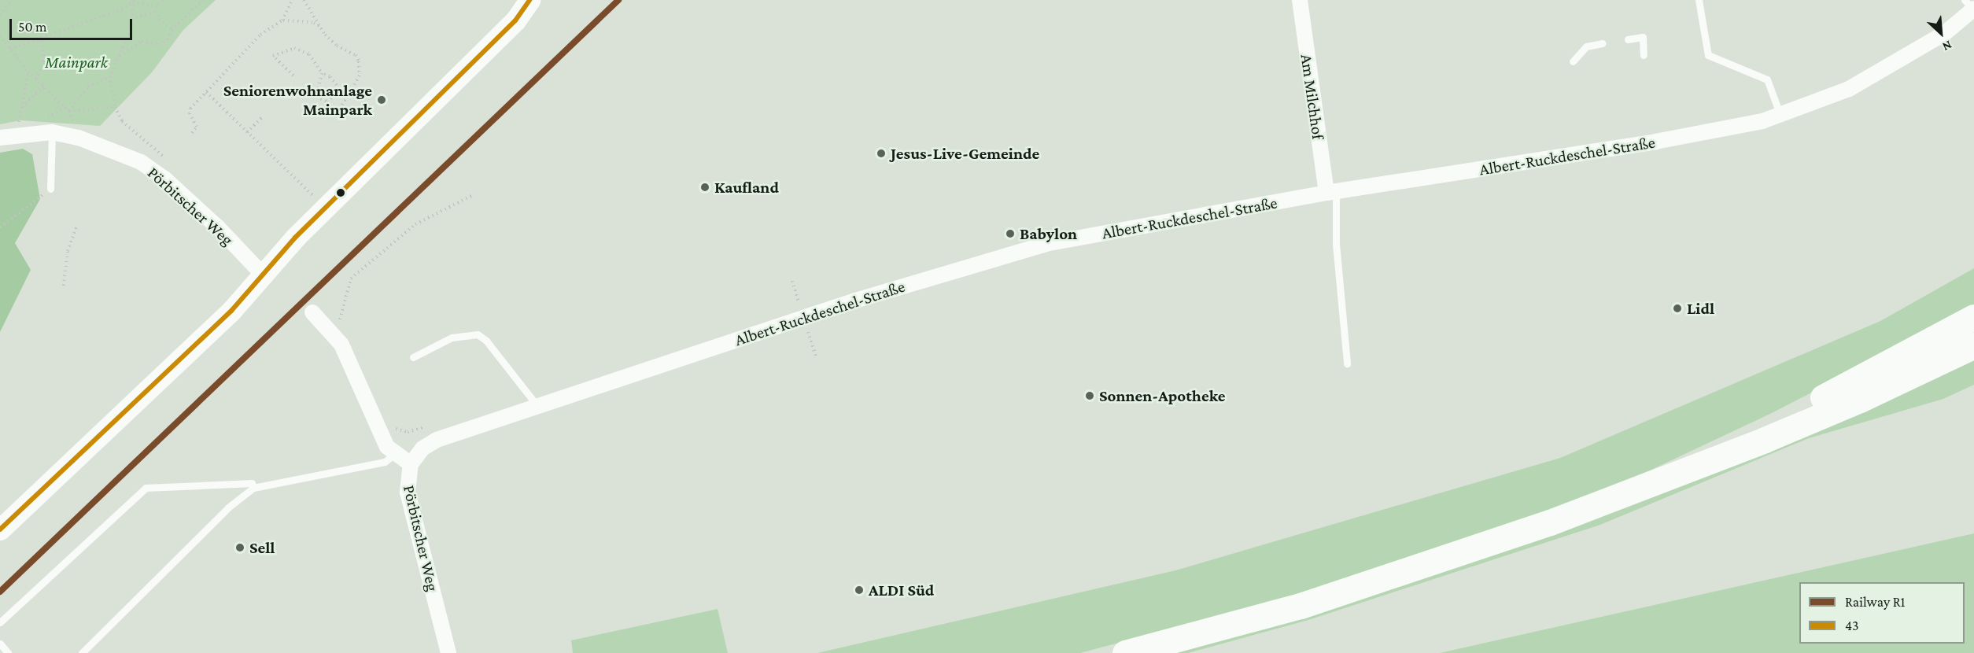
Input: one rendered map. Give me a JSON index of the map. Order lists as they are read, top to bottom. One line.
{"streets":{"street":["Am Milchhof","Albert-Ruckdeschel-Straße","Pörbitscher Weg"]},"crossings":[["Am Milchhof","Albert-Ruckdeschel-Straße"],["Albert-Ruckdeschel-Straße","Pörbitscher Weg"]],"parks":["Mainpark"],"places":["Seniorenwohnanlage Mainpark","Jesus-Live-Gemeinde","Kaufland","Babylon","Lidl","Sonnen-Apotheke","Sell","ALDI Süd"],"lines":["rail line R1","transit line 43"],"legend":["Railway R1","43"],"scale_bar":"50 m","north":"bottom right"}
